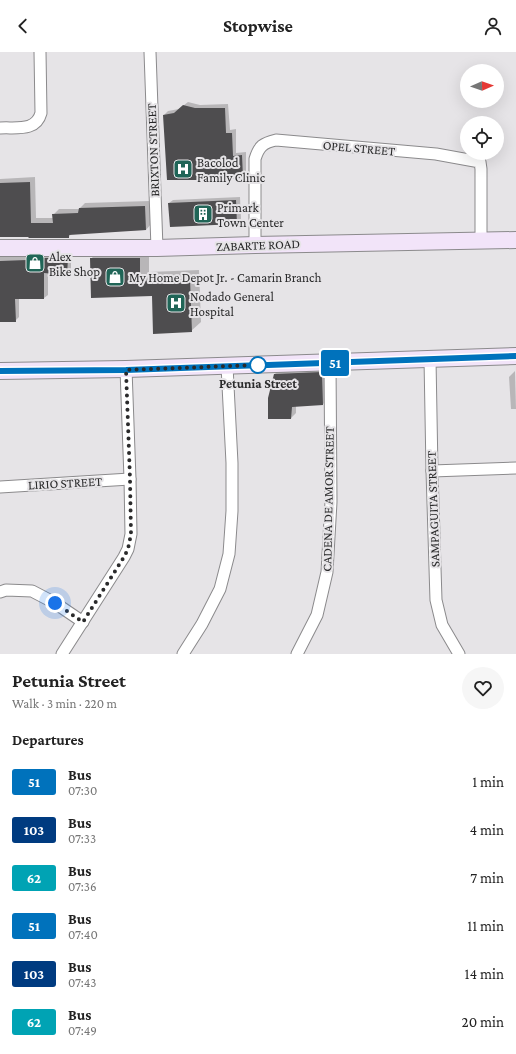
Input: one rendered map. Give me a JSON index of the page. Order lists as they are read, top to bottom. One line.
{"streets":{"main road":["ZABARTE ROAD"],"street":["OPEL STREET","BRIXTON STREET","LIRIO STREET","CADENA DE AMOR STREET","SAMPAGUITA STREET"]},"crossings":[["OPEL STREET","ZABARTE ROAD"],["BRIXTON STREET","ZABARTE ROAD"]],"places":{"hospital":["Bacolod Family Clinic","Nodado General Hospital"],"building":["Primark Town Center"],"shop":["Alex Bike Shop","My Home Depot Jr. - Camarin Branch"],"other":["Petunia Street"]},"lines":["bus line 51"],"north":"right","page":{"header":"Stopwise","on_map":"51","heading":[["Petunia Street","Walk · 3 min · 220 m"],"Departures"],"list":[{"mark":"51","name":"Bus","note":"07:30","value":"1 min"},{"mark":"103","name":"Bus","note":"07:33","value":"4 min"},{"mark":"62","name":"Bus","note":"07:36","value":"7 min"},{"mark":"51","name":"Bus","note":"07:40","value":"11 min"},{"mark":"103","name":"Bus","note":"07:43","value":"14 min"},{"mark":"62","name":"Bus","note":"07:49","value":"20 min"}]}}
